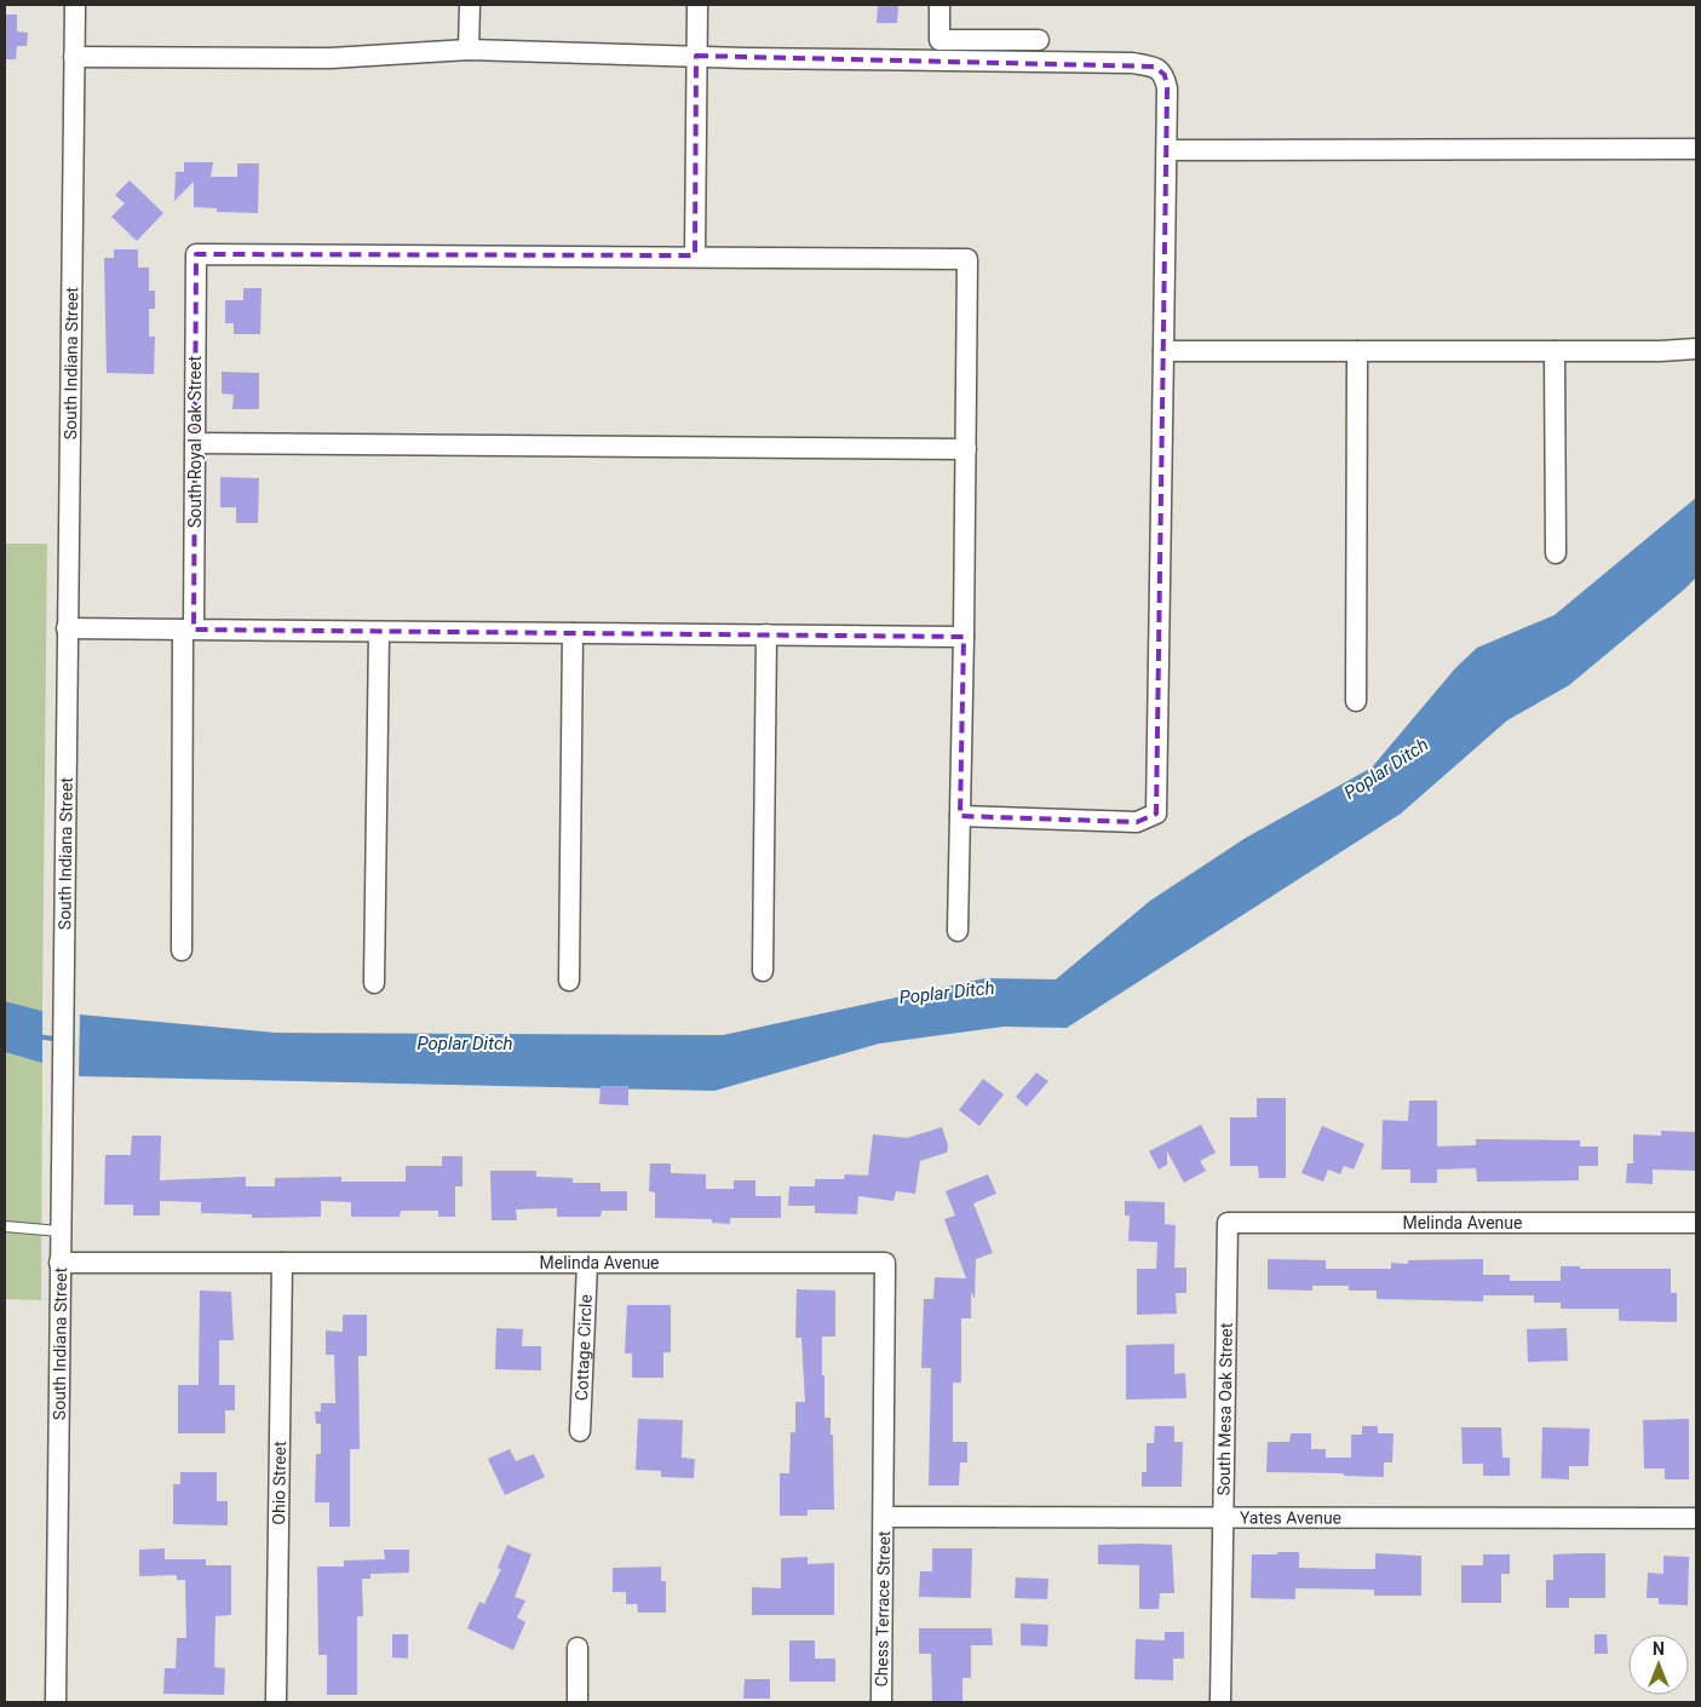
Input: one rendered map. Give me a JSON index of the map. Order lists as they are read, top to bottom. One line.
{"streets":{"street":["South Indiana Street","South Royal Oak Street","Melinda Avenue","Cottage Circle","South Mesa Oak Street","Ohio Street","Yates Avenue","Chess Terrace Street"]},"crossings":[["South Indiana Street","Melinda Avenue"],["Melinda Avenue","Cottage Circle"],["Melinda Avenue","South Mesa Oak Street"],["Melinda Avenue","Ohio Street"],["Melinda Avenue","Yates Avenue"],["Melinda Avenue","Chess Terrace Street"],["South Mesa Oak Street","Yates Avenue"],["Yates Avenue","Chess Terrace Street"]],"water":["Poplar Ditch"],"north":"top"}
